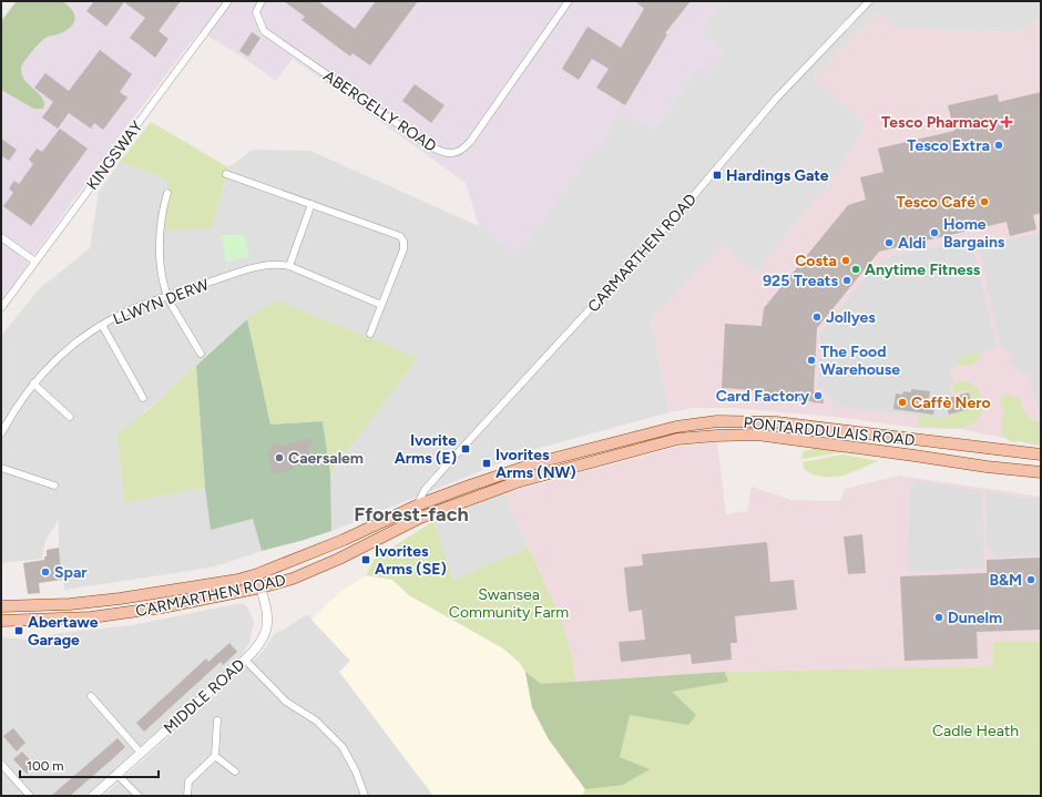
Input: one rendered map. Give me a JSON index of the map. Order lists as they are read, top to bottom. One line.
{"streets":{"main road":["CARMARTHEN ROAD","PONTARDDULAIS ROAD"],"street":["ABERGELLY ROAD","KINGSWAY","LLWYN DERW","MIDDLE ROAD"]},"crossings":[["CARMARTHEN ROAD","PONTARDDULAIS ROAD"],["CARMARTHEN ROAD","MIDDLE ROAD"]],"districts":["Fforest-fach"],"parks":["Swansea Community Farm","Cadle Heath"],"places":{"health":["Tesco Pharmacy"],"other":["Tesco Extra","Tesco Café","Home Bargains","Aldi","Costa","Anytime Fitness","925 Treats","Jollyes","The Food Warehouse","Card Factory","Caffè Nero","Caersalem","Spar","B&M","Dunelm"],"transit":["Hardings Gate","Ivorite Arms (E)","Ivorites Arms (NW)","Ivorites Arms (SE)","Abertawe Garage"]},"scale_bar":"100 m"}
